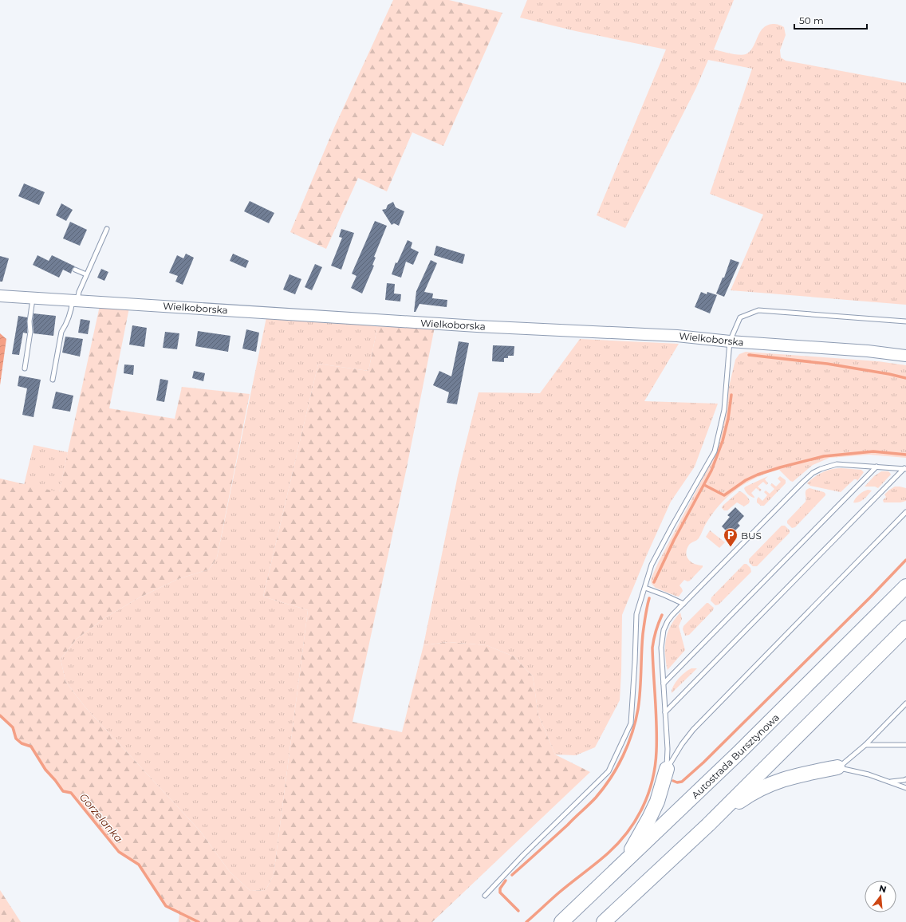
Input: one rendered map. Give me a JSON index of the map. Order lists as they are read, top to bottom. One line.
{"streets":{"highway":["Autostrada Bursztynowa"],"street":["Wielkoborska"]},"water":["Gorzelanka"],"places":{"parking":["BUS"]},"scale_bar":"50 m","north":"top"}
